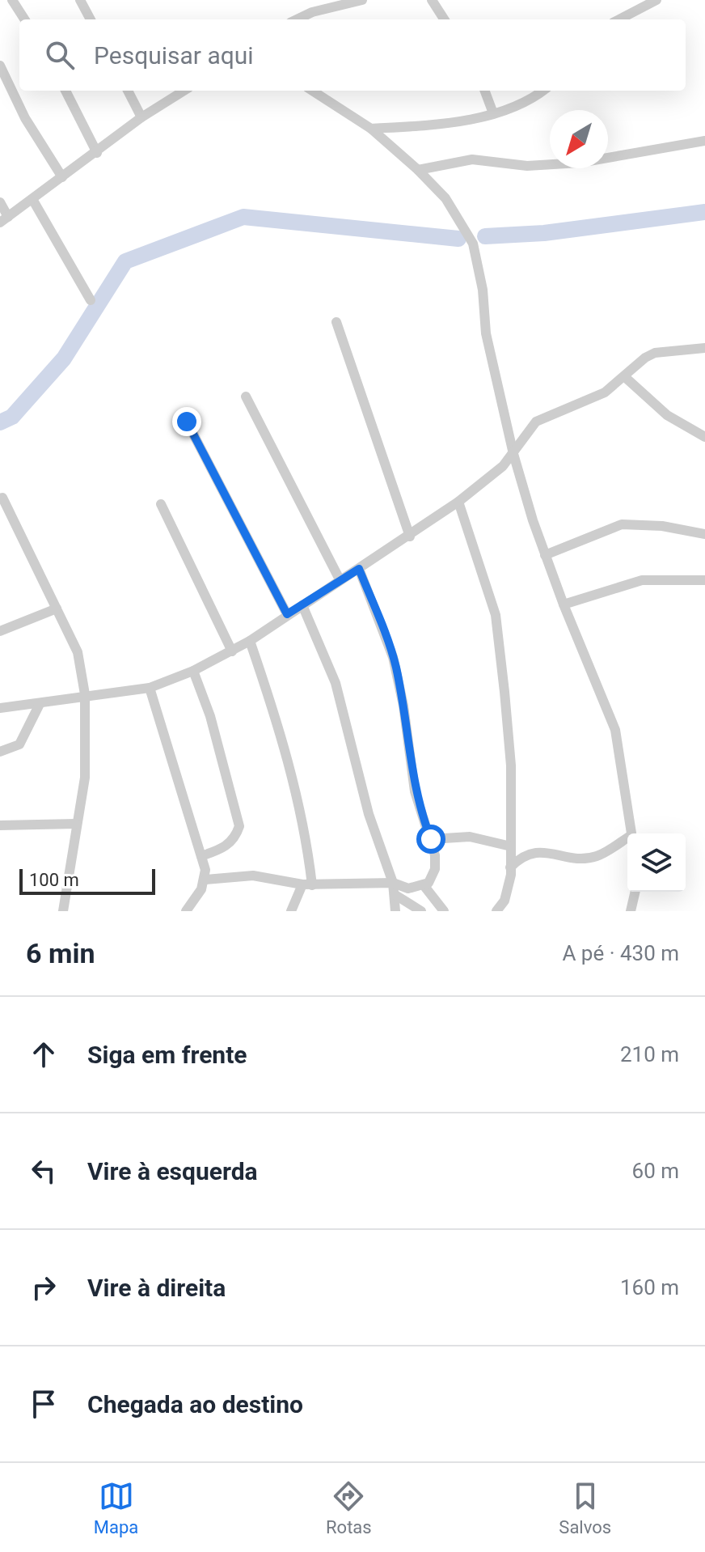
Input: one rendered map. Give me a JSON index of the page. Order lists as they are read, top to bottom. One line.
{"scale_bar":"100 m","north":"bottom left","page":{"search":"Pesquisar aqui","scale":"100 m","heading":["6 min","A pé · 430 m"],"list":[["Siga em frente","210 m"],["Vire à esquerda","60 m"],["Vire à direita","160 m"],"Chegada ao destino"],"nav":["Mapa","Rotas","Salvos"]}}
